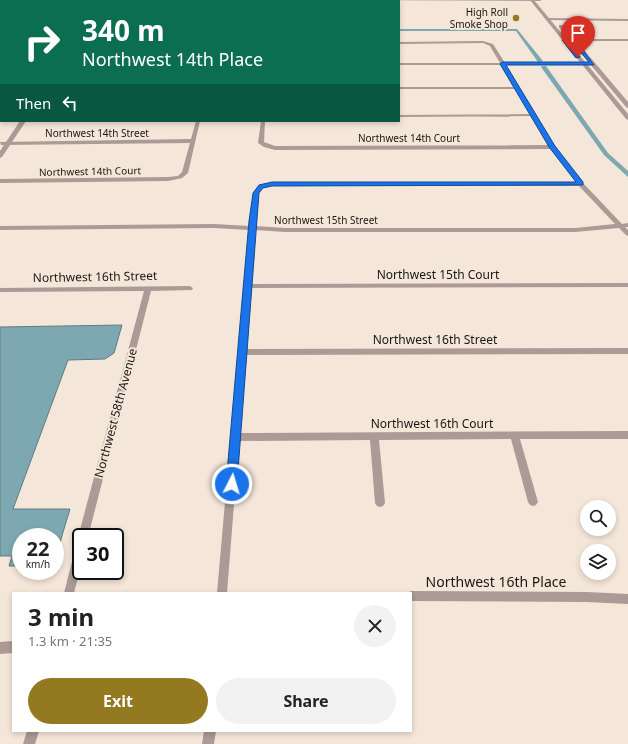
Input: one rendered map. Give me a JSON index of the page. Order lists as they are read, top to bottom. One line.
{"streets":{"street":["Northwest 14th Street","Northwest 14th Court","Northwest 15th Street","Northwest 15th Court","Northwest 16th Street","Northwest 58th Avenue","Northwest 16th Court","Northwest 16th Place"]},"crossings":[["Northwest 14th Street","Northwest 14th Court"],["Northwest 16th Street","Northwest 58th Avenue"]],"places":["High Roll Smoke Shop"],"page":{"turn":["340 m","Northwest 14th Place"],"then":"Then","speed":"22 km/h","limit":"30","heading":["3 min","1.3 km · 21:35"],"buttons":["Exit","Share"]}}
